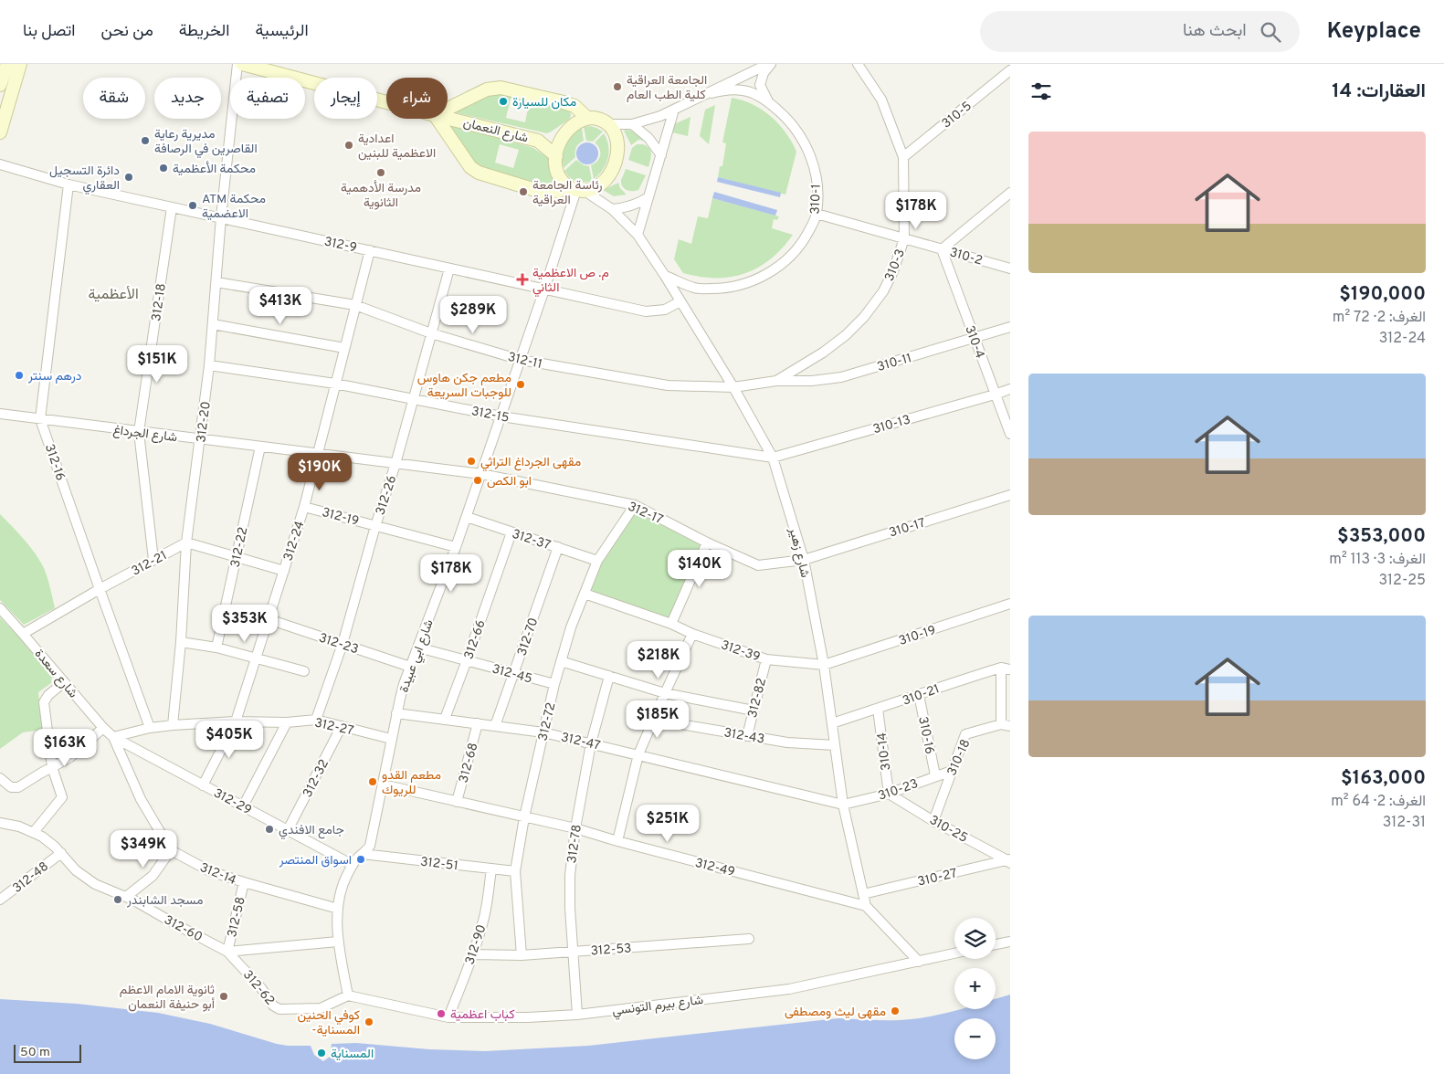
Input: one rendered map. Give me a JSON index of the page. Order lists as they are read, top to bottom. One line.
{"streets":{"street":["310-5","شارع النعمان","310-1","312-9","310-2","310-3","312-18","310-4","312-11","310-11","312-15","312-20","310-13","شارع الجرداغ","312-16","312-26","312-17","312-19","310-17","312-37","312-24","312-22","شارع زهير","312-21","310-19","312-70","312-66","312-23","312-39","شارع ابي عبيدة","شارع سعدة","312-45","310-21","312-82","312-72","312-27","312-43","310-16","312-47","310-14","310-18","312-68","312-32","310-23","312-29","310-25","312-78","312-51","312-49","312-14","312-48","310-27","312-58","312-60","312-90","312-53","312-62","شارع بيرم التونسي"]},"crossings":[["310-5","310-3"],["شارع النعمان","شارع زهير"],["شارع النعمان","شارع ابي عبيدة"],["310-1","310-2"],["310-1","شارع زهير"],["312-9","312-18"],["312-9","312-20"],["312-9","312-16"],["312-9","312-26"],["312-9","312-24"],["312-9","شارع زهير"],["312-9","شارع ابي عبيدة"],["310-2","310-3"],["310-2","310-4"],["310-3","312-11"],["310-3","310-11"],["310-3","شارع زهير"],["312-18","شارع الجرداغ"],["312-18","312-21"],["310-4","310-11"],["310-4","310-13"],["312-11","312-20"],["312-11","312-26"],["312-11","312-24"],["312-11","شارع زهير"],["312-11","شارع ابي عبيدة"],["312-15","312-20"],["312-15","310-13"],["312-15","312-26"],["312-15","312-24"],["312-15","شارع زهير"],["312-15","شارع ابي عبيدة"],["312-20","شارع الجرداغ"],["312-20","312-21"],["312-20","312-27"],["310-13","شارع زهير"],["شارع الجرداغ","312-16"],["شارع الجرداغ","312-26"],["شارع الجرداغ","312-17"],["شارع الجرداغ","312-24"],["شارع الجرداغ","312-22"],["شارع الجرداغ","شارع ابي عبيدة"],["312-16","312-21"],["312-16","312-27"],["312-26","312-19"],["312-26","312-23"],["312-26","312-27"],["312-17","310-17"],["312-17","شارع زهير"],["312-17","شارع ابي عبيدة"],["312-17","312-72"],["312-19","312-24"],["312-19","شارع ابي عبيدة"],["310-17","شارع زهير"],["312-37","312-70"],["312-37","312-66"],["312-37","شارع ابي عبيدة"],["312-37","312-72"],["312-24","312-23"],["312-24","312-27"],["312-24","312-29"],["شارع زهير","310-19"],["شارع زهير","312-39"],["شارع زهير","شارع ابي عبيدة"],["شارع زهير","310-21"],["شارع زهير","312-43"],["شارع زهير","312-47"],["شارع زهير","310-23"],["شارع زهير","312-49"],["شارع زهير","310-27"],["312-21","شارع سعدة"],["310-19","312-39"],["312-70","312-45"],["312-70","312-47"],["312-66","312-45"],["312-66","312-47"],["312-23","شارع ابي عبيدة"],["312-39","312-82"],["312-39","312-72"],["شارع ابي عبيدة","312-45"],["شارع ابي عبيدة","312-27"],["شارع ابي عبيدة","312-47"],["شارع ابي عبيدة","312-29"],["شارع ابي عبيدة","312-51"],["شارع ابي عبيدة","312-49"],["شارع ابي عبيدة","312-14"],["شارع ابي عبيدة","312-62"],["شارع ابي عبيدة","شارع بيرم التونسي"],["شارع سعدة","312-27"],["شارع سعدة","312-29"],["312-45","312-72"],["310-21","310-16"],["310-21","310-14"],["312-82","312-43"],["312-72","312-47"],["312-72","312-51"],["312-72","312-49"],["312-72","312-53"],["312-27","312-32"],["312-27","312-29"],["310-16","310-23"],["312-47","312-68"],["312-47","310-23"],["312-47","312-78"],["310-14","310-23"],["310-14","310-25"],["310-18","310-23"],["310-18","310-25"],["312-68","312-49"],["312-32","312-29"],["310-23","310-25"],["310-25","310-27"],["312-78","312-49"],["312-78","312-53"],["312-78","شارع بيرم التونسي"],["312-51","312-90"],["312-14","312-58"],["312-48","312-60"],["312-58","312-60"],["312-58","312-62"],["312-60","312-62"],["312-90","312-53"],["312-90","شارع بيرم التونسي"],["312-62","شارع بيرم التونسي"]],"districts":["الأعظمية"],"places":{"other":["الجامعة العراقية كلية الطب العام","مكان للسيارة","مديرية رعاية القاصرين في الرصافة","اعدادية الاعظمية للبنين","محكمة الأعظمية","مدرسة الأدهمية الثانوية","دائرة التسجيل العقاري","رئاسة الجامعة العراقية","ATM محكمة الاعضمية","درهم سنتر","مطعم جكن هاوس للوجبات السريعة","مقهى الجرداغ التراثي","ابو الكص","مطعم القدو للريوك","جامع الافندي","اسواق المنتصر","مسجد الشابندر","ثانوية الامام الاعظم أبو حنيفة النعمان","مقهى ليث ومصطفى","كباب اعظمية","كوفي الحنين -المسناية","المسناية"],"health":["م. ص الاعظمية الثاني"]},"scale_bar":"50 m","page":{"header":"Keyplace","search":"ابحث هنا","nav":["الرئيسية","الخريطة","من نحن","اتصل بنا"],"heading":"العقارات: 14","chip":["شراء","إيجار","تصفية","جديد","شقة"],"list":[{"name":"$190,000","note":"الغرف: 2 · 72 m² · 312-24"},{"name":"$353,000","note":"الغرف: 3 · 113 m² · 312-25"},{"name":"$163,000","note":"الغرف: 2 · 64 m² · 312-31"}],"price":["$178K","$413K","$289K","$151K","$190K","$140K","$178K","$353K","$218K","$185K","$405K","$163K","$251K","$349K"],"map_buttons":["+","−"],"scale":"50 m"}}
